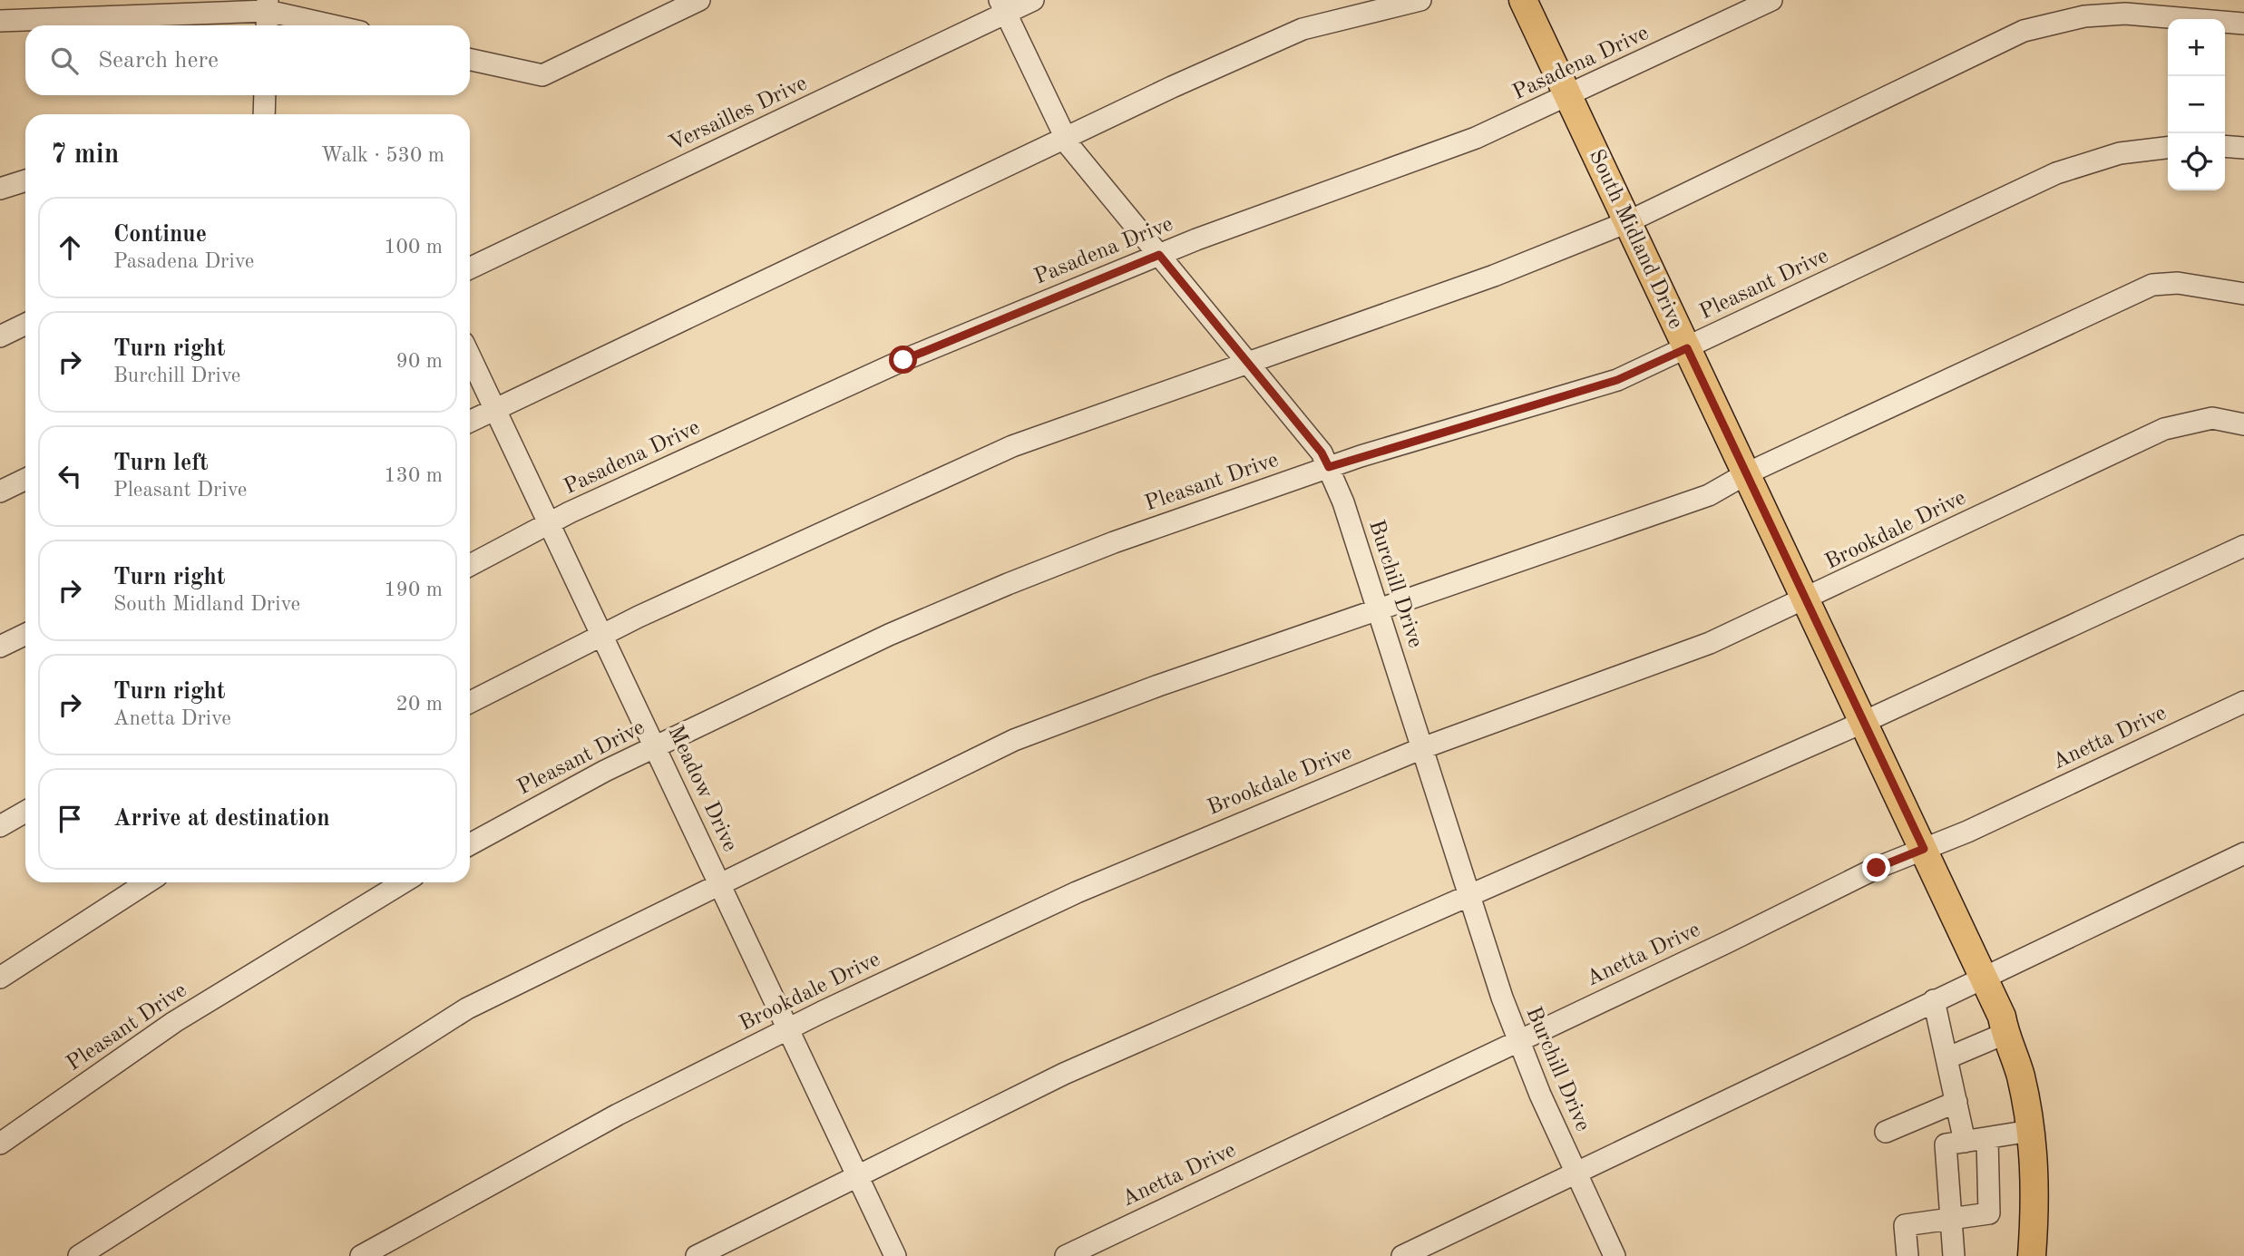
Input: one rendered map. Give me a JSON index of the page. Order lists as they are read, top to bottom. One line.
{"streets":{"main road":["South Midland Drive"],"street":["Pasadena Drive","Versailles Drive","Pleasant Drive","Brookdale Drive","Burchill Drive","Anetta Drive","Meadow Drive"]},"crossings":[["Pasadena Drive","South Midland Drive"],["Pasadena Drive","Burchill Drive"],["Pasadena Drive","Meadow Drive"],["Versailles Drive","Burchill Drive"],["South Midland Drive","Pleasant Drive"],["South Midland Drive","Brookdale Drive"],["South Midland Drive","Anetta Drive"],["Pleasant Drive","Burchill Drive"],["Pleasant Drive","Meadow Drive"],["Brookdale Drive","Burchill Drive"],["Brookdale Drive","Meadow Drive"],["Burchill Drive","Anetta Drive"]],"page":{"map_buttons":["+","−"],"search":"Search here","heading":["7 min","Walk · 530 m"],"list":[["Continue","Pasadena Drive","100 m"],["Turn right","Burchill Drive","90 m"],["Turn left","Pleasant Drive","130 m"],["Turn right","South Midland Drive","190 m"],["Turn right","Anetta Drive","20 m"],"Arrive at destination"]}}
